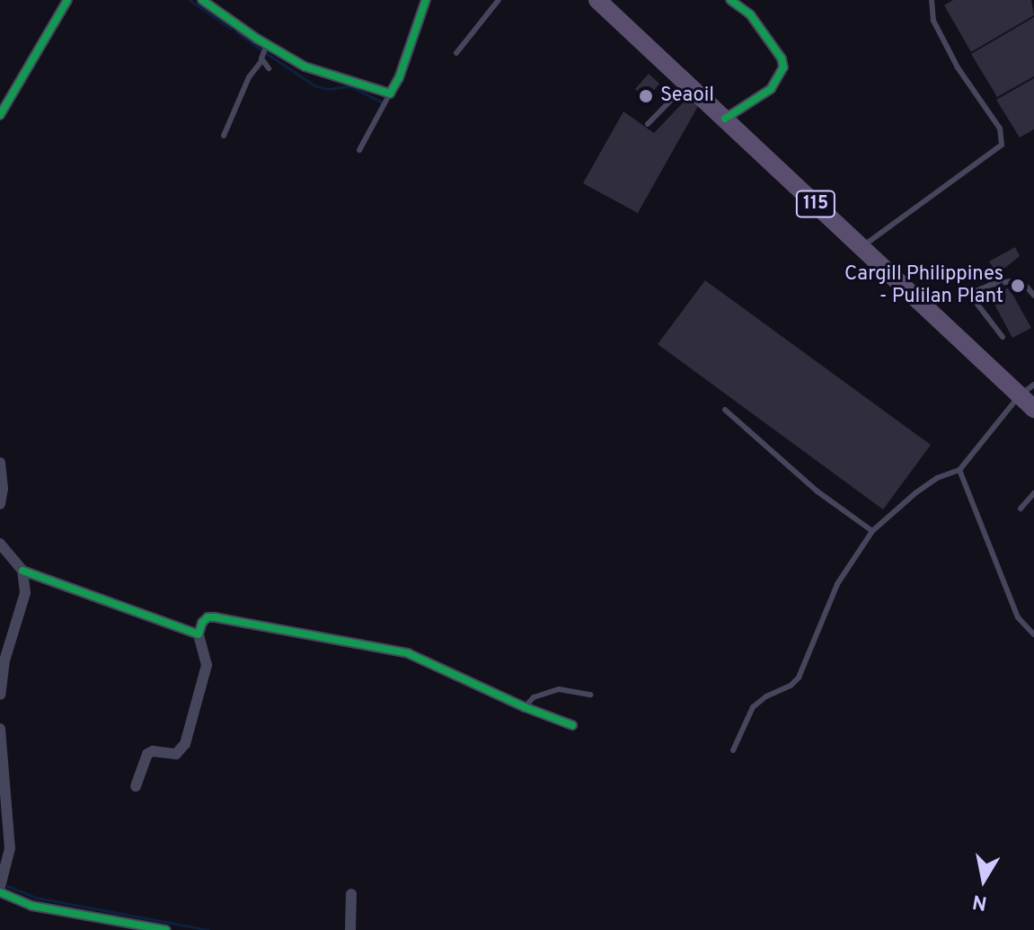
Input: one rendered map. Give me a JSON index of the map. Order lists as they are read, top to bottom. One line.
{"streets":{"main road":["115"]},"places":["Seaoil","Cargill Philippines - Pulilan Plant"],"north":"bottom"}
